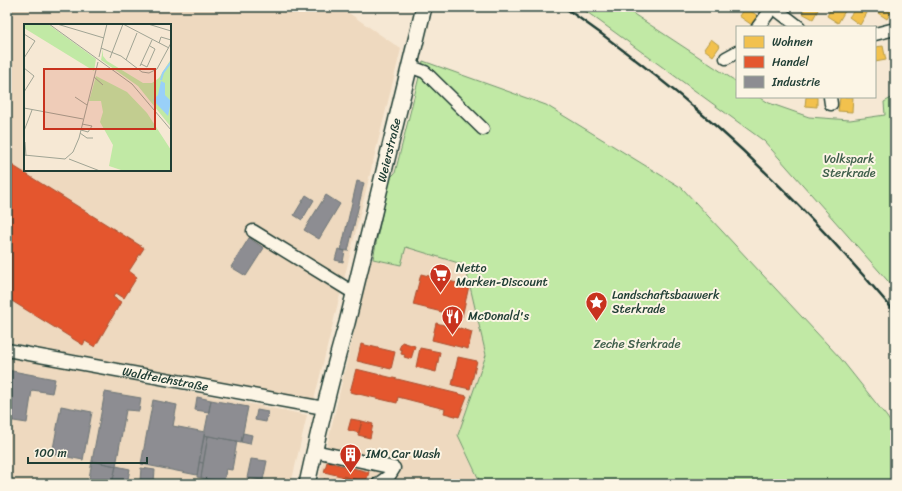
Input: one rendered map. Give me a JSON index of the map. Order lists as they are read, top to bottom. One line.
{"streets":{"main road":["Weierstraße"],"street":["Waldteichstraße"]},"crossings":[["Weierstraße","Waldteichstraße"]],"parks":["Volkspark Sterkrade","Zeche Sterkrade"],"places":{"supermarket":["Netto Marken-Discount"],"place":["Landschaftsbauwerk Sterkrade"],"restaurant":["McDonald's"],"building":["IMO Car Wash"]},"legend":["Wohnen","Handel","Industrie"],"scale_bar":"100 m"}
